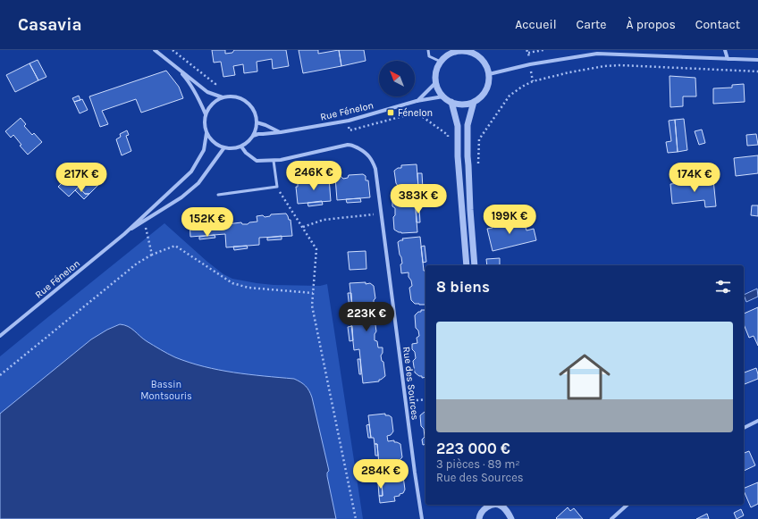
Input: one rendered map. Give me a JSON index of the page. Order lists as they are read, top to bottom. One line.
{"streets":{"street":["Rue Fénelon","Rue des Sources"]},"crossings":[["Rue Fénelon","Rue des Sources"]],"parks":["Bassin Montsouris"],"places":{"transit":["Fénelon"]},"north":"top left","page":{"header":"Casavia","nav":["Accueil","Carte","À propos","Contact"],"price":["246K €","217K €","174K €","383K €","199K €","152K €","223K €","284K €"],"heading":"8 biens","list":[{"name":"223 000 €","note":"3 pièces · 89 m² · Rue des Sources"}]}}
